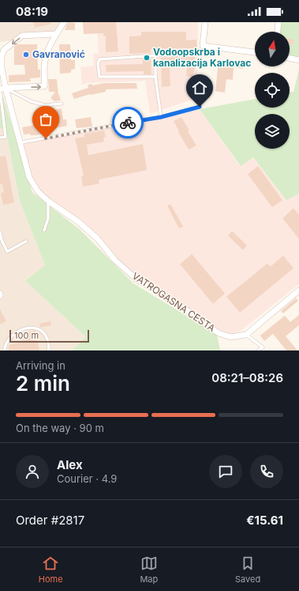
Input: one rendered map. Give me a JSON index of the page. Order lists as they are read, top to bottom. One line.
{"streets":{"street":["VATROGASNA CESTA"]},"places":["Gavranović","Vodoopskrba i kanalizacija Karlovac"],"scale_bar":"100 m","north":"top","page":{"status":"08:19","scale":"100 m","heading":["2 min","Arriving in","08:21–08:26"],"panel":["Alex","Courier · 4.9","Order #2817","€15.61"],"bar":"On the way · 90 m","tabs":["Home","Map","Saved"]}}
